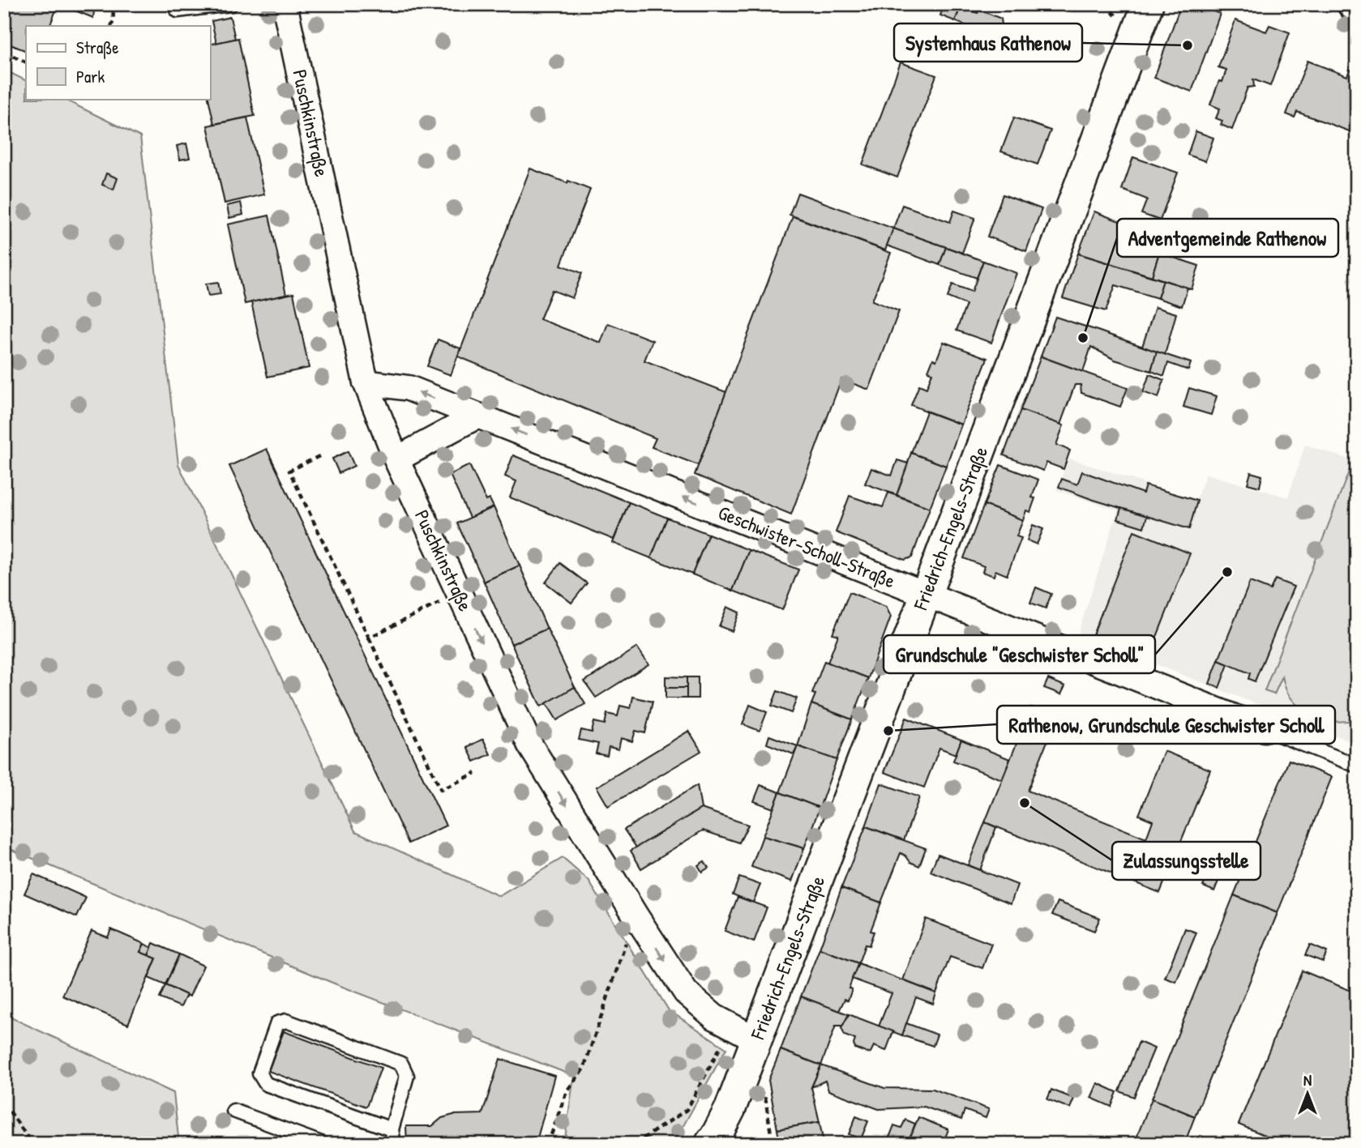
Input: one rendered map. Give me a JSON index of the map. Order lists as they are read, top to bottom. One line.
{"streets":{"street":["Puschkinstraße","Friedrich-Engels-Straße","Geschwister-Scholl-Straße"]},"crossings":[["Puschkinstraße","Friedrich-Engels-Straße"],["Puschkinstraße","Geschwister-Scholl-Straße"],["Friedrich-Engels-Straße","Geschwister-Scholl-Straße"]],"one_way":["Puschkinstraße","Geschwister-Scholl-Straße"],"places":["Systemhaus Rathenow","Adventgemeinde Rathenow","Grundschule \"Geschwister Scholl\"","Rathenow, Grundschule Geschwister Scholl","Zulassungsstelle"],"legend":["Straße","Park"],"north":"top"}
